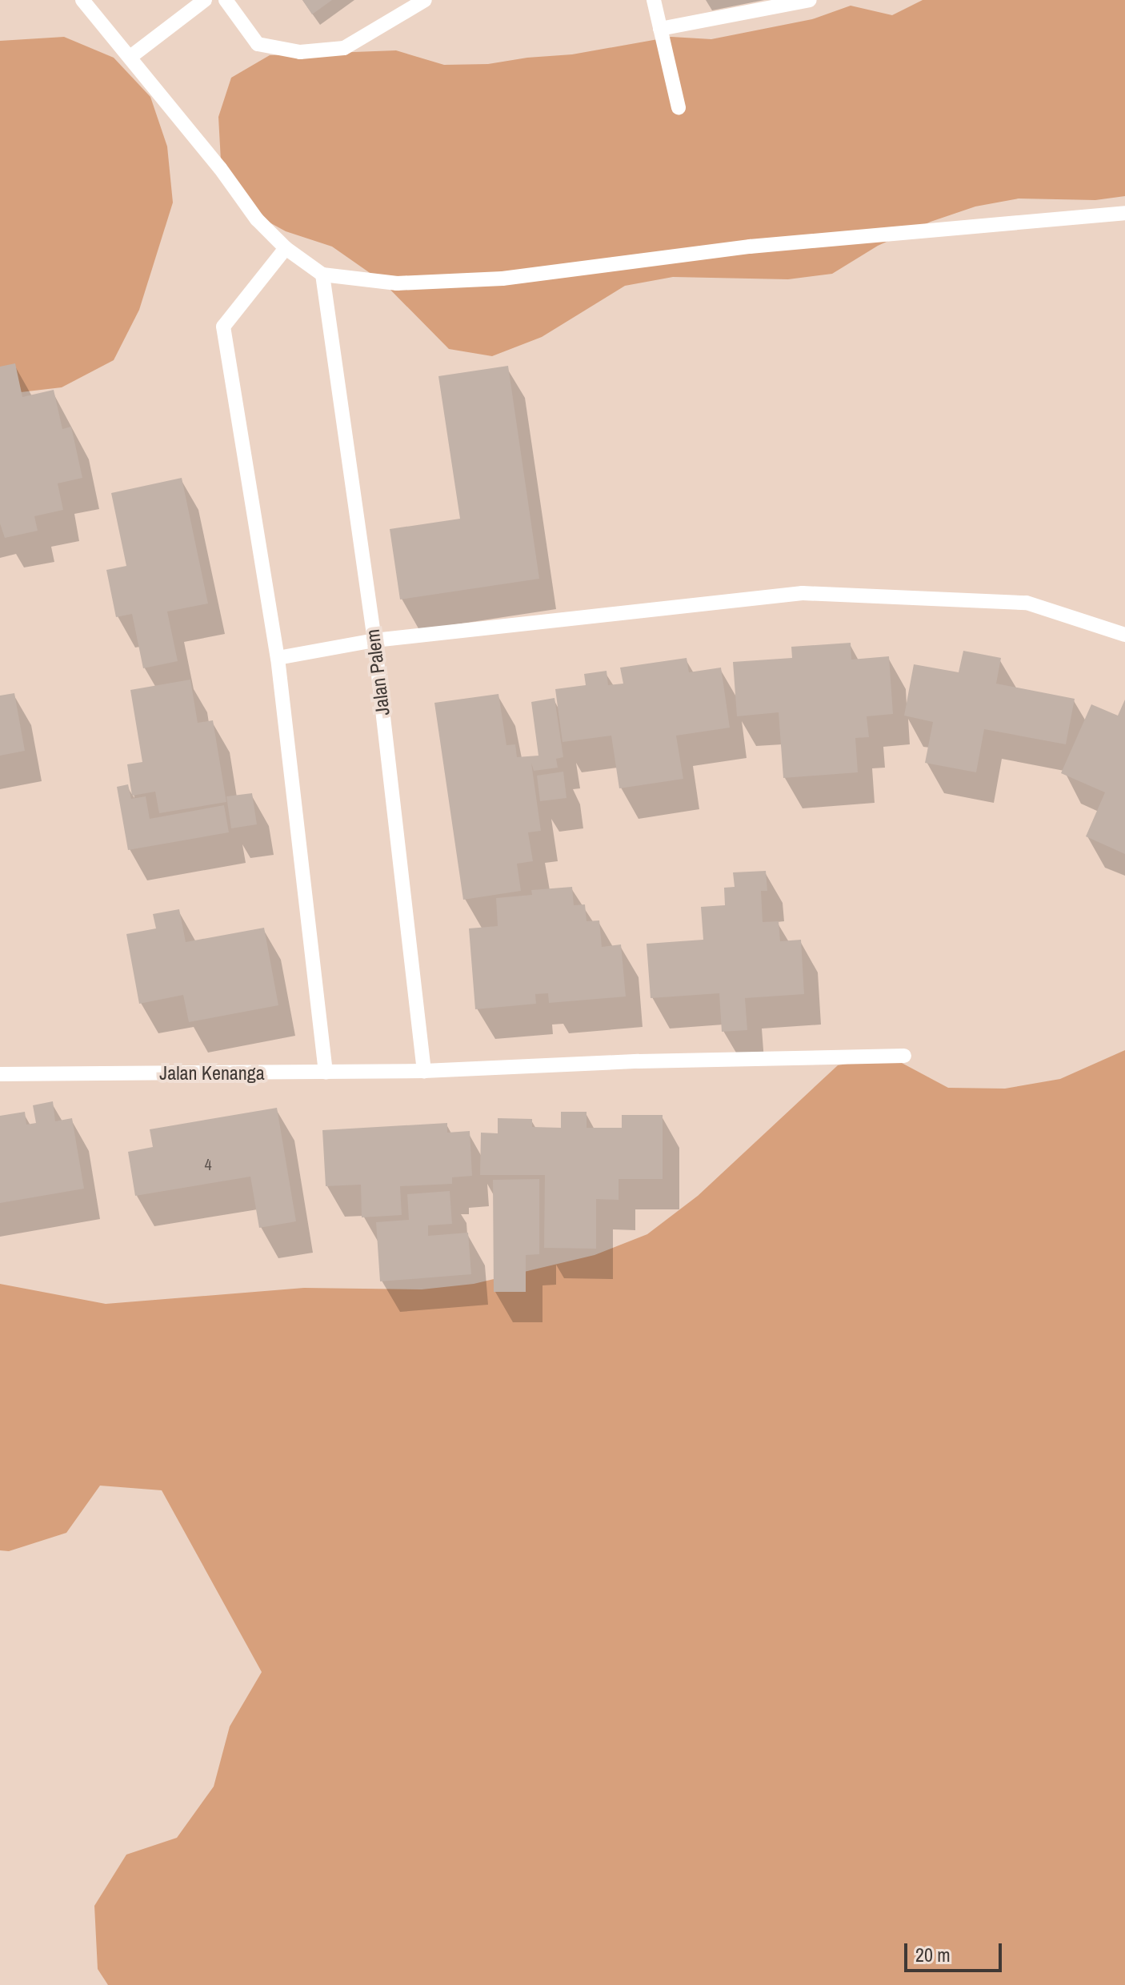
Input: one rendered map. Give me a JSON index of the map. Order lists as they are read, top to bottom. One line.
{"streets":{"lane":["Jalan Palem","Jalan Kenanga"]},"crossings":[["Jalan Palem","Jalan Kenanga"]],"house_numbers":["4"],"scale_bar":"20 m"}
